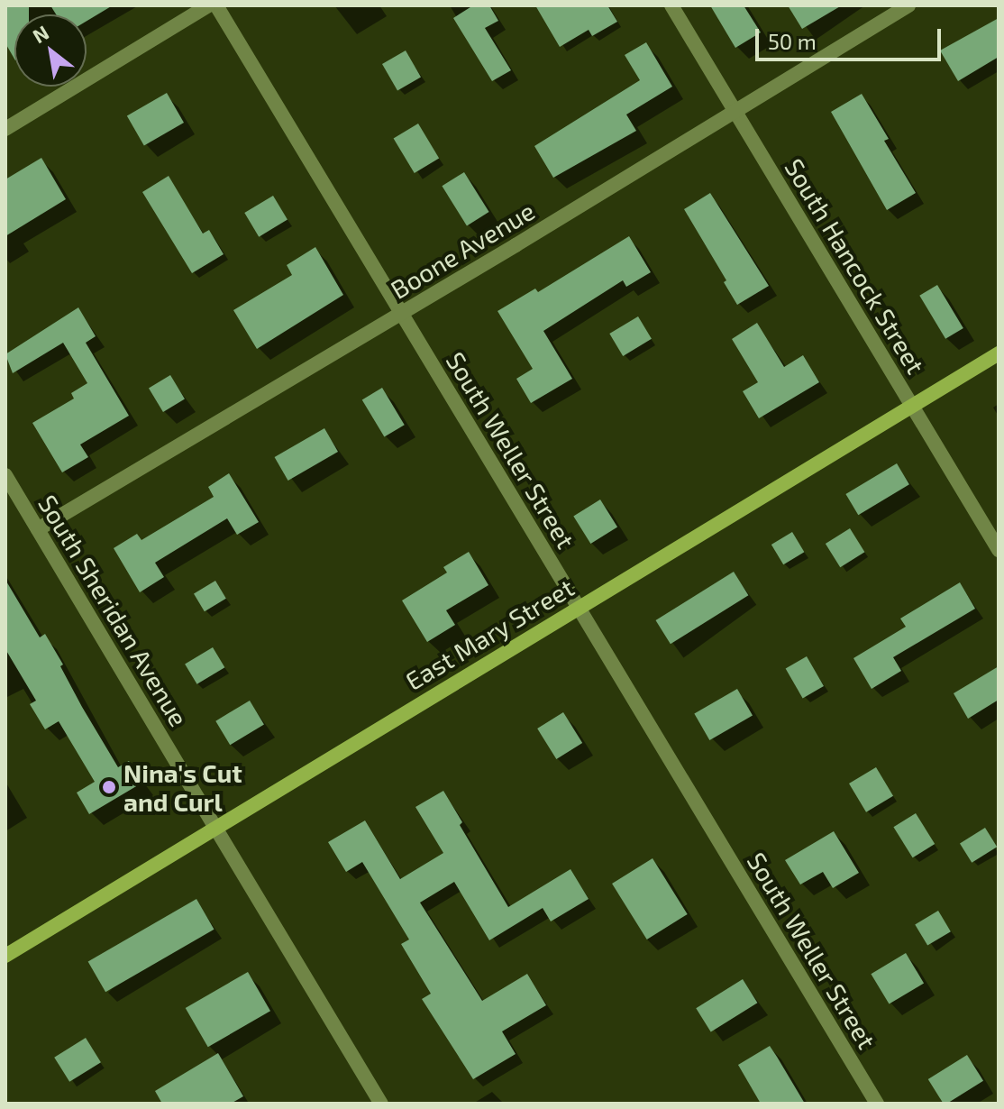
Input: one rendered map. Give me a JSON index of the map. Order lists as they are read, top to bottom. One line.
{"streets":{"main road":["East Mary Street"],"street":["Boone Avenue","South Hancock Street","South Weller Street","South Sheridan Avenue"]},"crossings":[["Boone Avenue","South Hancock Street"],["Boone Avenue","South Weller Street"],["Boone Avenue","South Sheridan Avenue"],["South Hancock Street","East Mary Street"],["South Weller Street","East Mary Street"],["South Sheridan Avenue","East Mary Street"]],"places":["Nina's Cut and Curl"],"scale_bar":"50 m","north":"top left"}
